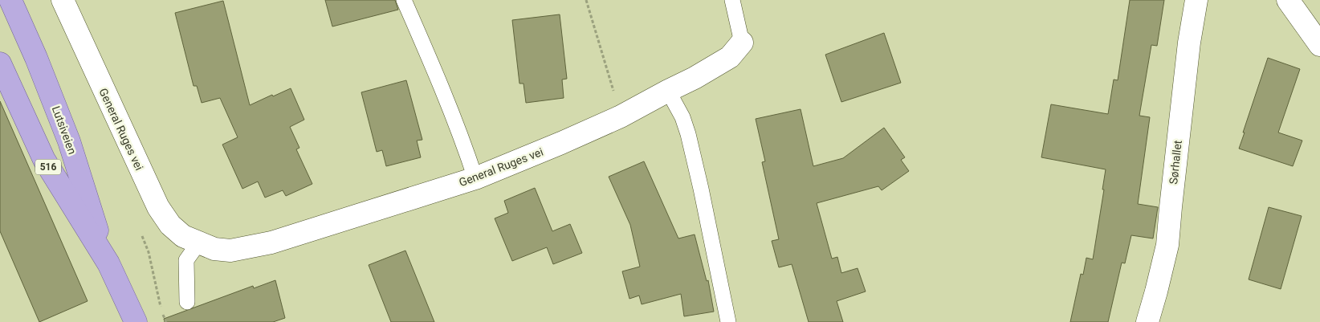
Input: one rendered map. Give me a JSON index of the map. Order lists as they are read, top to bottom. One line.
{"streets":{"main road":["Lutsiveien","516"],"street":["General Ruges vei","Sørhallet"]}}
